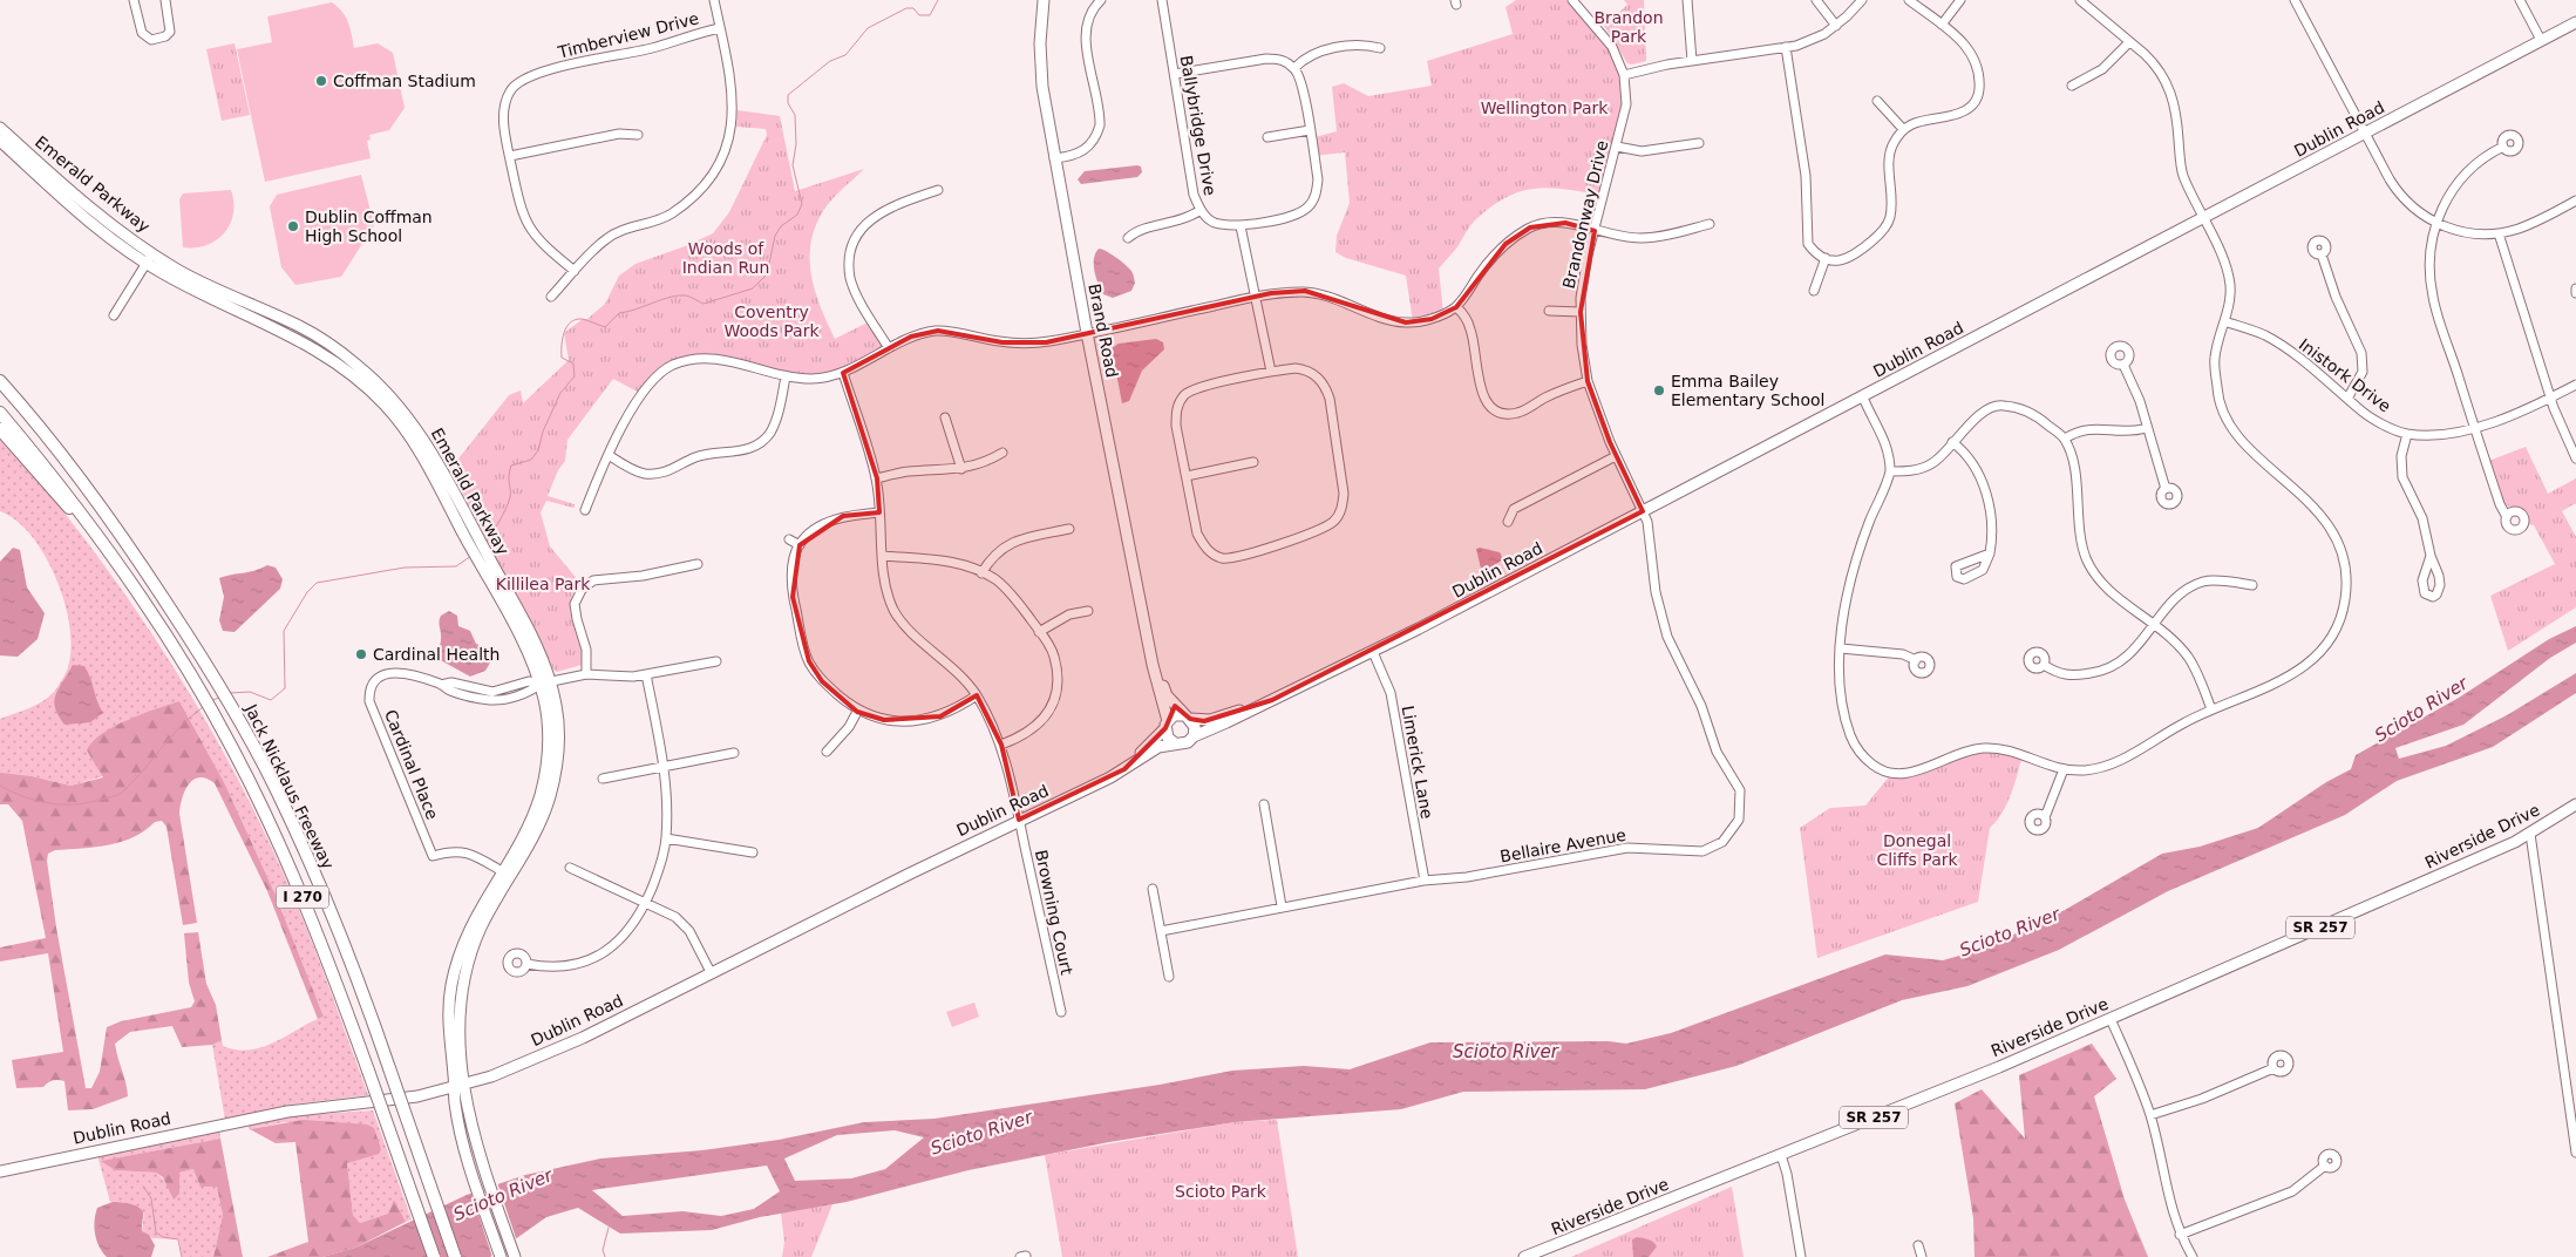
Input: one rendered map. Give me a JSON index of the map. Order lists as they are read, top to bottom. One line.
{"streets":{"highway":["Jack Nicklaus Freeway","I 270"],"main road":["Dublin Road","Emerald Parkway","Brand Road","Riverside Drive","SR 257"],"street":["Timberview Drive","Ballybridge Drive","Brandonway Drive","Inistork Drive","Limerick Lane","Cardinal Place","Bellaire Avenue","Browning Court"]},"crossings":[["Dublin Road","Emerald Parkway"],["Dublin Road","Brandonway Drive"],["Dublin Road","Brand Road"],["Dublin Road","Limerick Lane"],["Dublin Road","Bellaire Avenue"],["Dublin Road","Browning Court"],["Emerald Parkway","Cardinal Place"],["Brandonway Drive","Bellaire Avenue"],["Limerick Lane","Bellaire Avenue"]],"water":["Scioto River"],"parks":["Brandon Park","Wellington Park","Woods of Indian Run","Coventry Woods Park","Killilea Park","Donegal Cliffs Park","Scioto Park"],"places":["Coffman Stadium","Dublin Coffman High School","Emma Bailey Elementary School","Cardinal Health"]}
